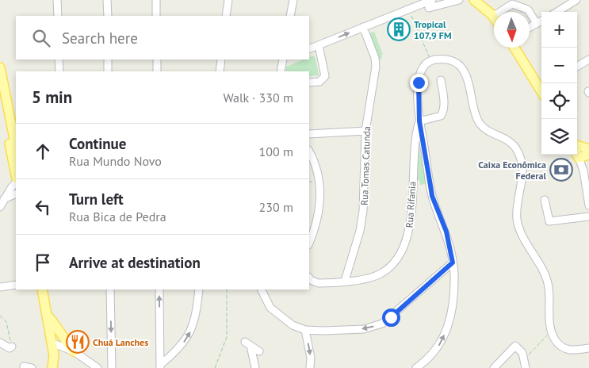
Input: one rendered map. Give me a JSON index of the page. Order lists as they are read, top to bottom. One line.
{"streets":{"street":["Rua Tomas Catunda","Rua Rifania"]},"crossings":[["Rua Tomas Catunda","Rua Rifania"]],"places":{"building":["Tropical 107,9 FM"],"bank":["Caixa Econômica Federal"],"restaurant":["Chuá Lanches"]},"north":"bottom","page":{"map_buttons":["+","−"],"search":"Search here","heading":["5 min","Walk · 330 m"],"list":[["Continue","Rua Mundo Novo","100 m"],["Turn left","Rua Bica de Pedra","230 m"],"Arrive at destination"]}}
